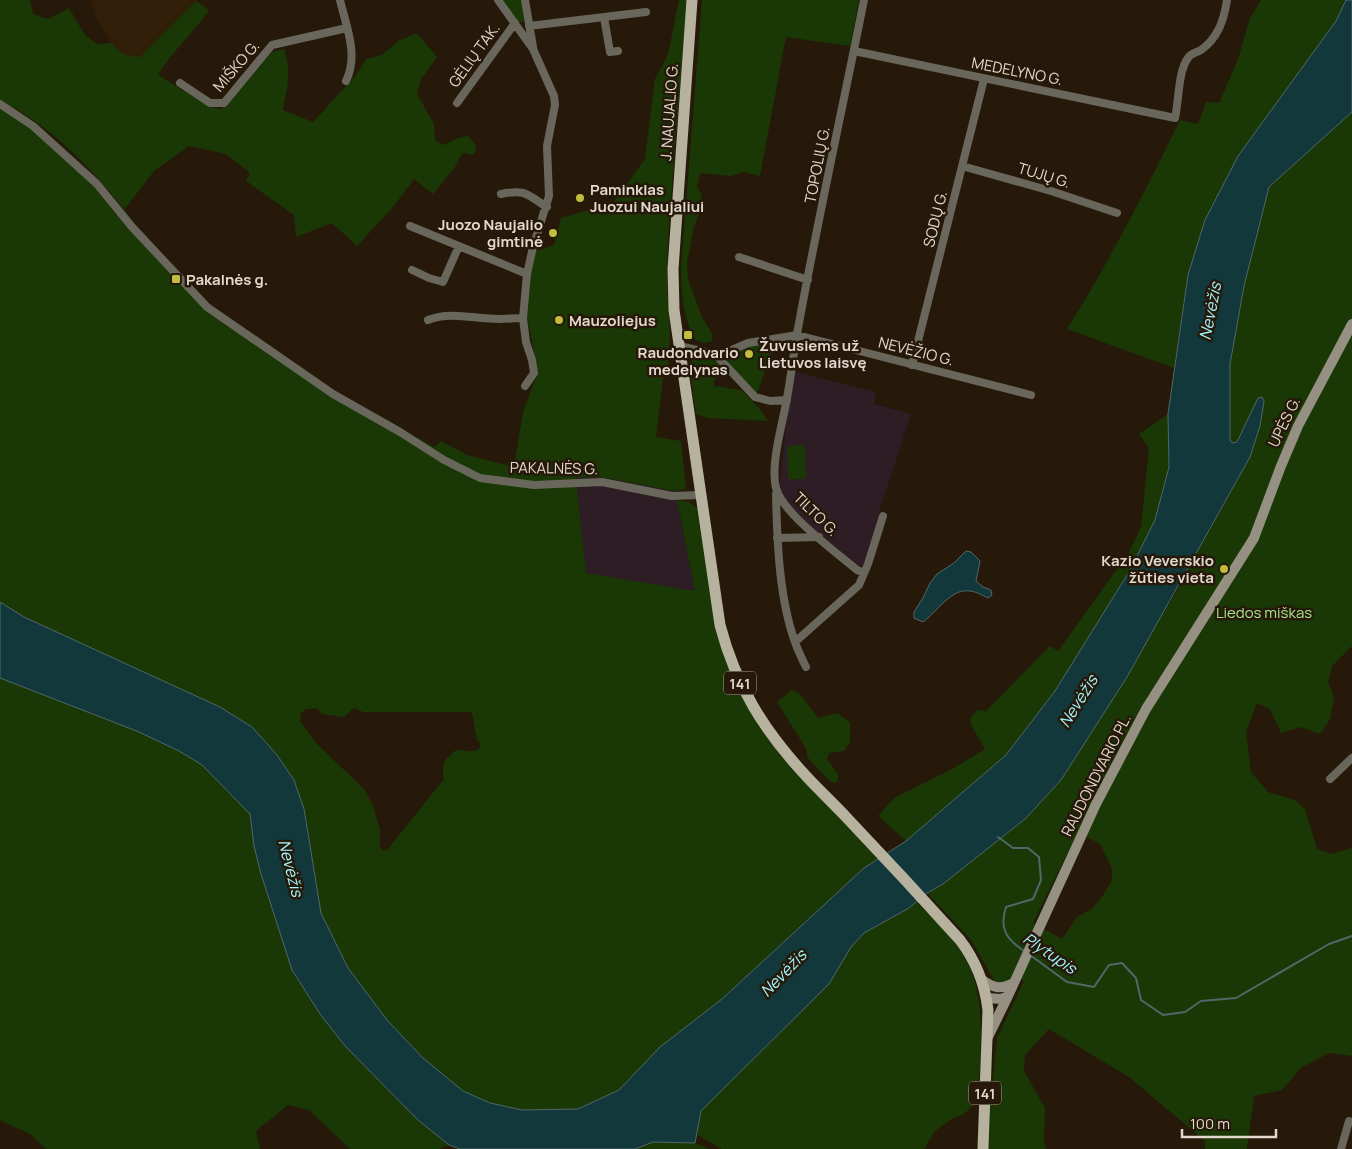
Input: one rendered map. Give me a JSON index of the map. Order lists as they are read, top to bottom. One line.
{"streets":{"main road":["J. NAUJALIO G.","UPĖS G.","141","RAUDONDVARIO PL."],"street":["GĖLIŲ TAK.","MIŠKO G.","MEDELYNO G.","TOPOLIŲ G.","TUJŲ G.","SODŲ G.","NEVĖŽIO G.","PAKALNĖS G.","TILTO G."]},"crossings":[["MEDELYNO G.","TOPOLIŲ G."],["MEDELYNO G.","SODŲ G."],["J. NAUJALIO G.","PAKALNĖS G."],["J. NAUJALIO G.","141"],["TOPOLIŲ G.","NEVĖŽIO G."],["TOPOLIŲ G.","TILTO G."],["TUJŲ G.","SODŲ G."],["SODŲ G.","NEVĖŽIO G."],["NEVĖŽIO G.","TILTO G."],["UPĖS G.","RAUDONDVARIO PL."],["PAKALNĖS G.","141"],["141","RAUDONDVARIO PL."]],"water":["Nevėžis","Plytupis"],"parks":["Liedos miškas"],"places":{"other":["Paminklas Juozui Naujaliui","Juozo Naujalio gimtinė","Mauzoliejus","Žuvusiems už Lietuvos laisvę","Kazio Veverskio žūties vieta"],"transit":["Pakalnės g.","Raudondvario medelynas"]},"scale_bar":"100 m"}
